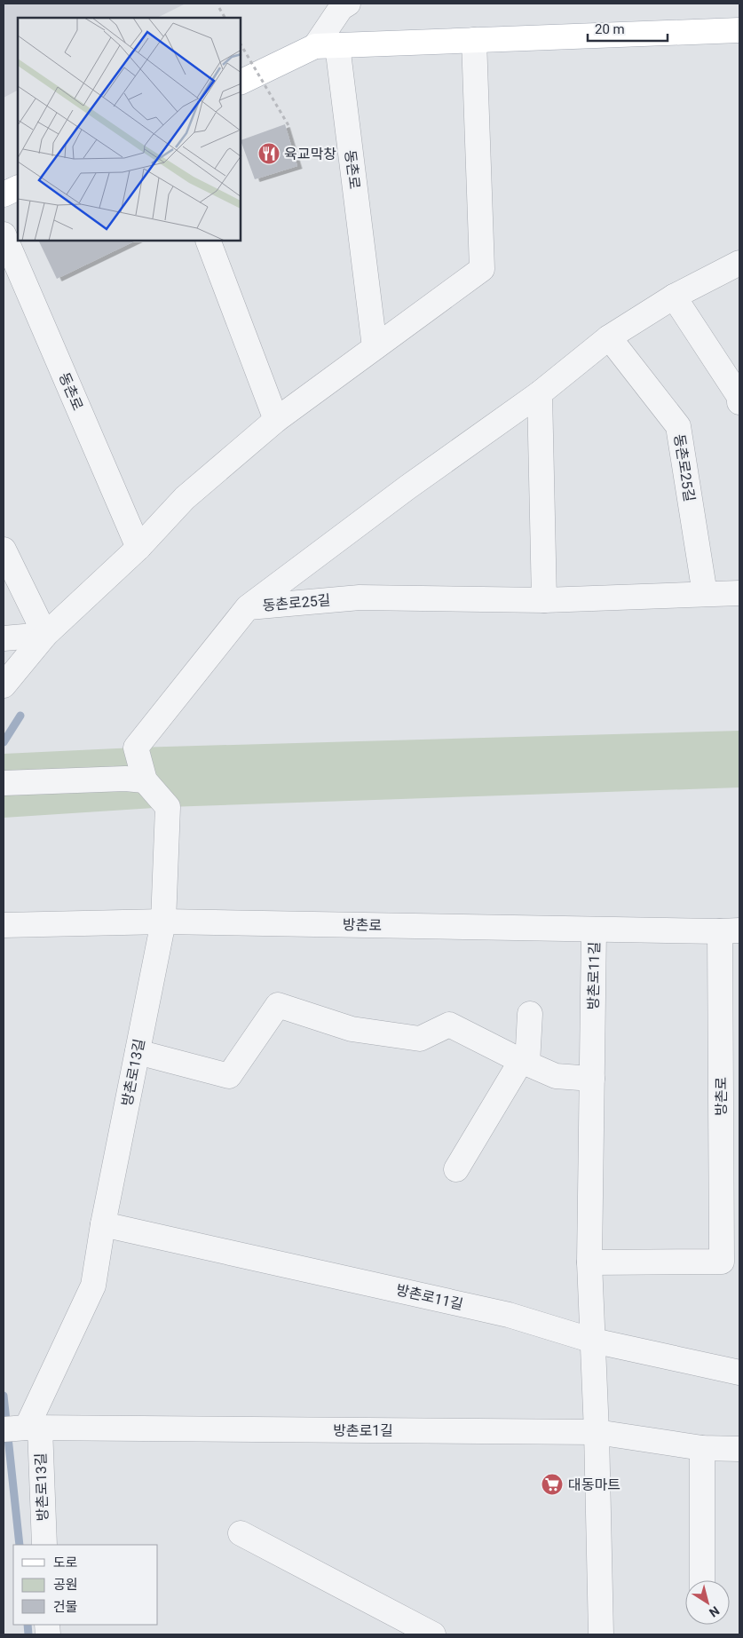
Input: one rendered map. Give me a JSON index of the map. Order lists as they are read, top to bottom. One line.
{"streets":{"street":["동촌로","동촌로25길","방촌로","방촌로11길","방촌로13길","방촌로1길"]},"crossings":[["방촌로","방촌로11길"],["방촌로","방촌로13길"],["방촌로11길","방촌로13길"],["방촌로11길","방촌로1길"],["방촌로13길","방촌로1길"]],"places":{"restaurant":["육교막창"],"supermarket":["대동마트"]},"legend":["도로","공원","건물"],"scale_bar":"20 m","north":"bottom right"}
